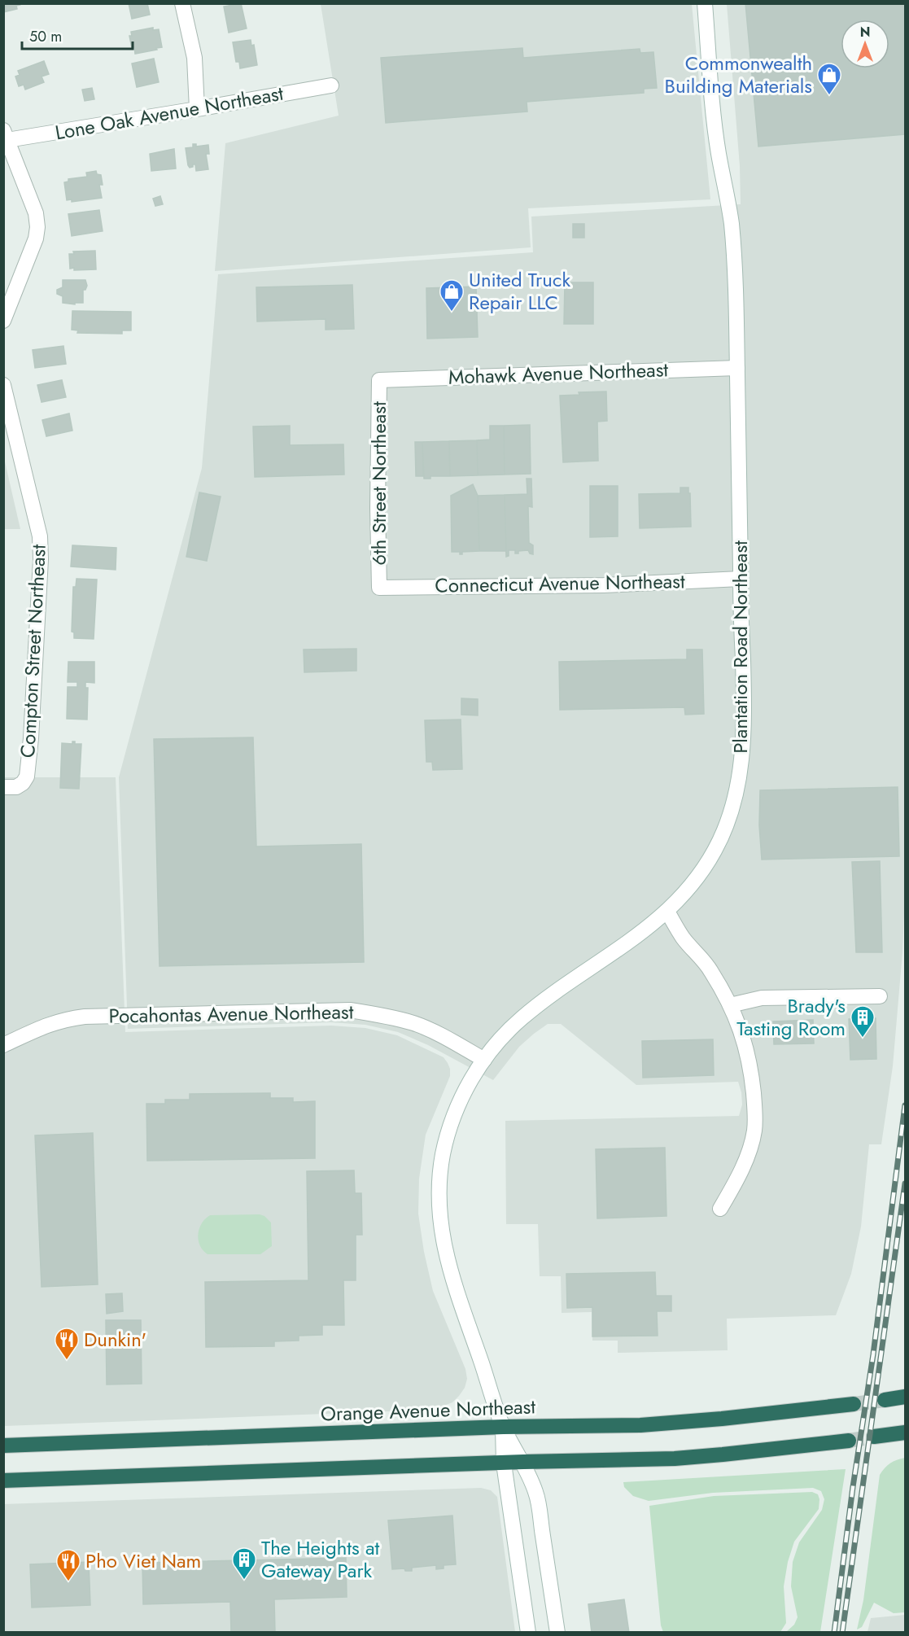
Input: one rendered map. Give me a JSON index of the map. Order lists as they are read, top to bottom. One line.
{"streets":{"highway":["Orange Avenue Northeast"],"street":["Lone Oak Avenue Northeast","Mohawk Avenue Northeast","6th Street Northeast","Connecticut Avenue Northeast","Plantation Road Northeast","Compton Street Northeast","Pocahontas Avenue Northeast"]},"crossings":[["Mohawk Avenue Northeast","6th Street Northeast"],["Mohawk Avenue Northeast","Plantation Road Northeast"],["6th Street Northeast","Connecticut Avenue Northeast"],["Connecticut Avenue Northeast","Plantation Road Northeast"],["Plantation Road Northeast","Pocahontas Avenue Northeast"],["Plantation Road Northeast","Orange Avenue Northeast"]],"places":{"shop":["Commonwealth Building Materials","United Truck Repair LLC"],"building":["Brady's Tasting Room","The Heights at Gateway Park"],"restaurant":["Dunkin'","Pho Viet Nam"]},"scale_bar":"50 m","north":"top"}
